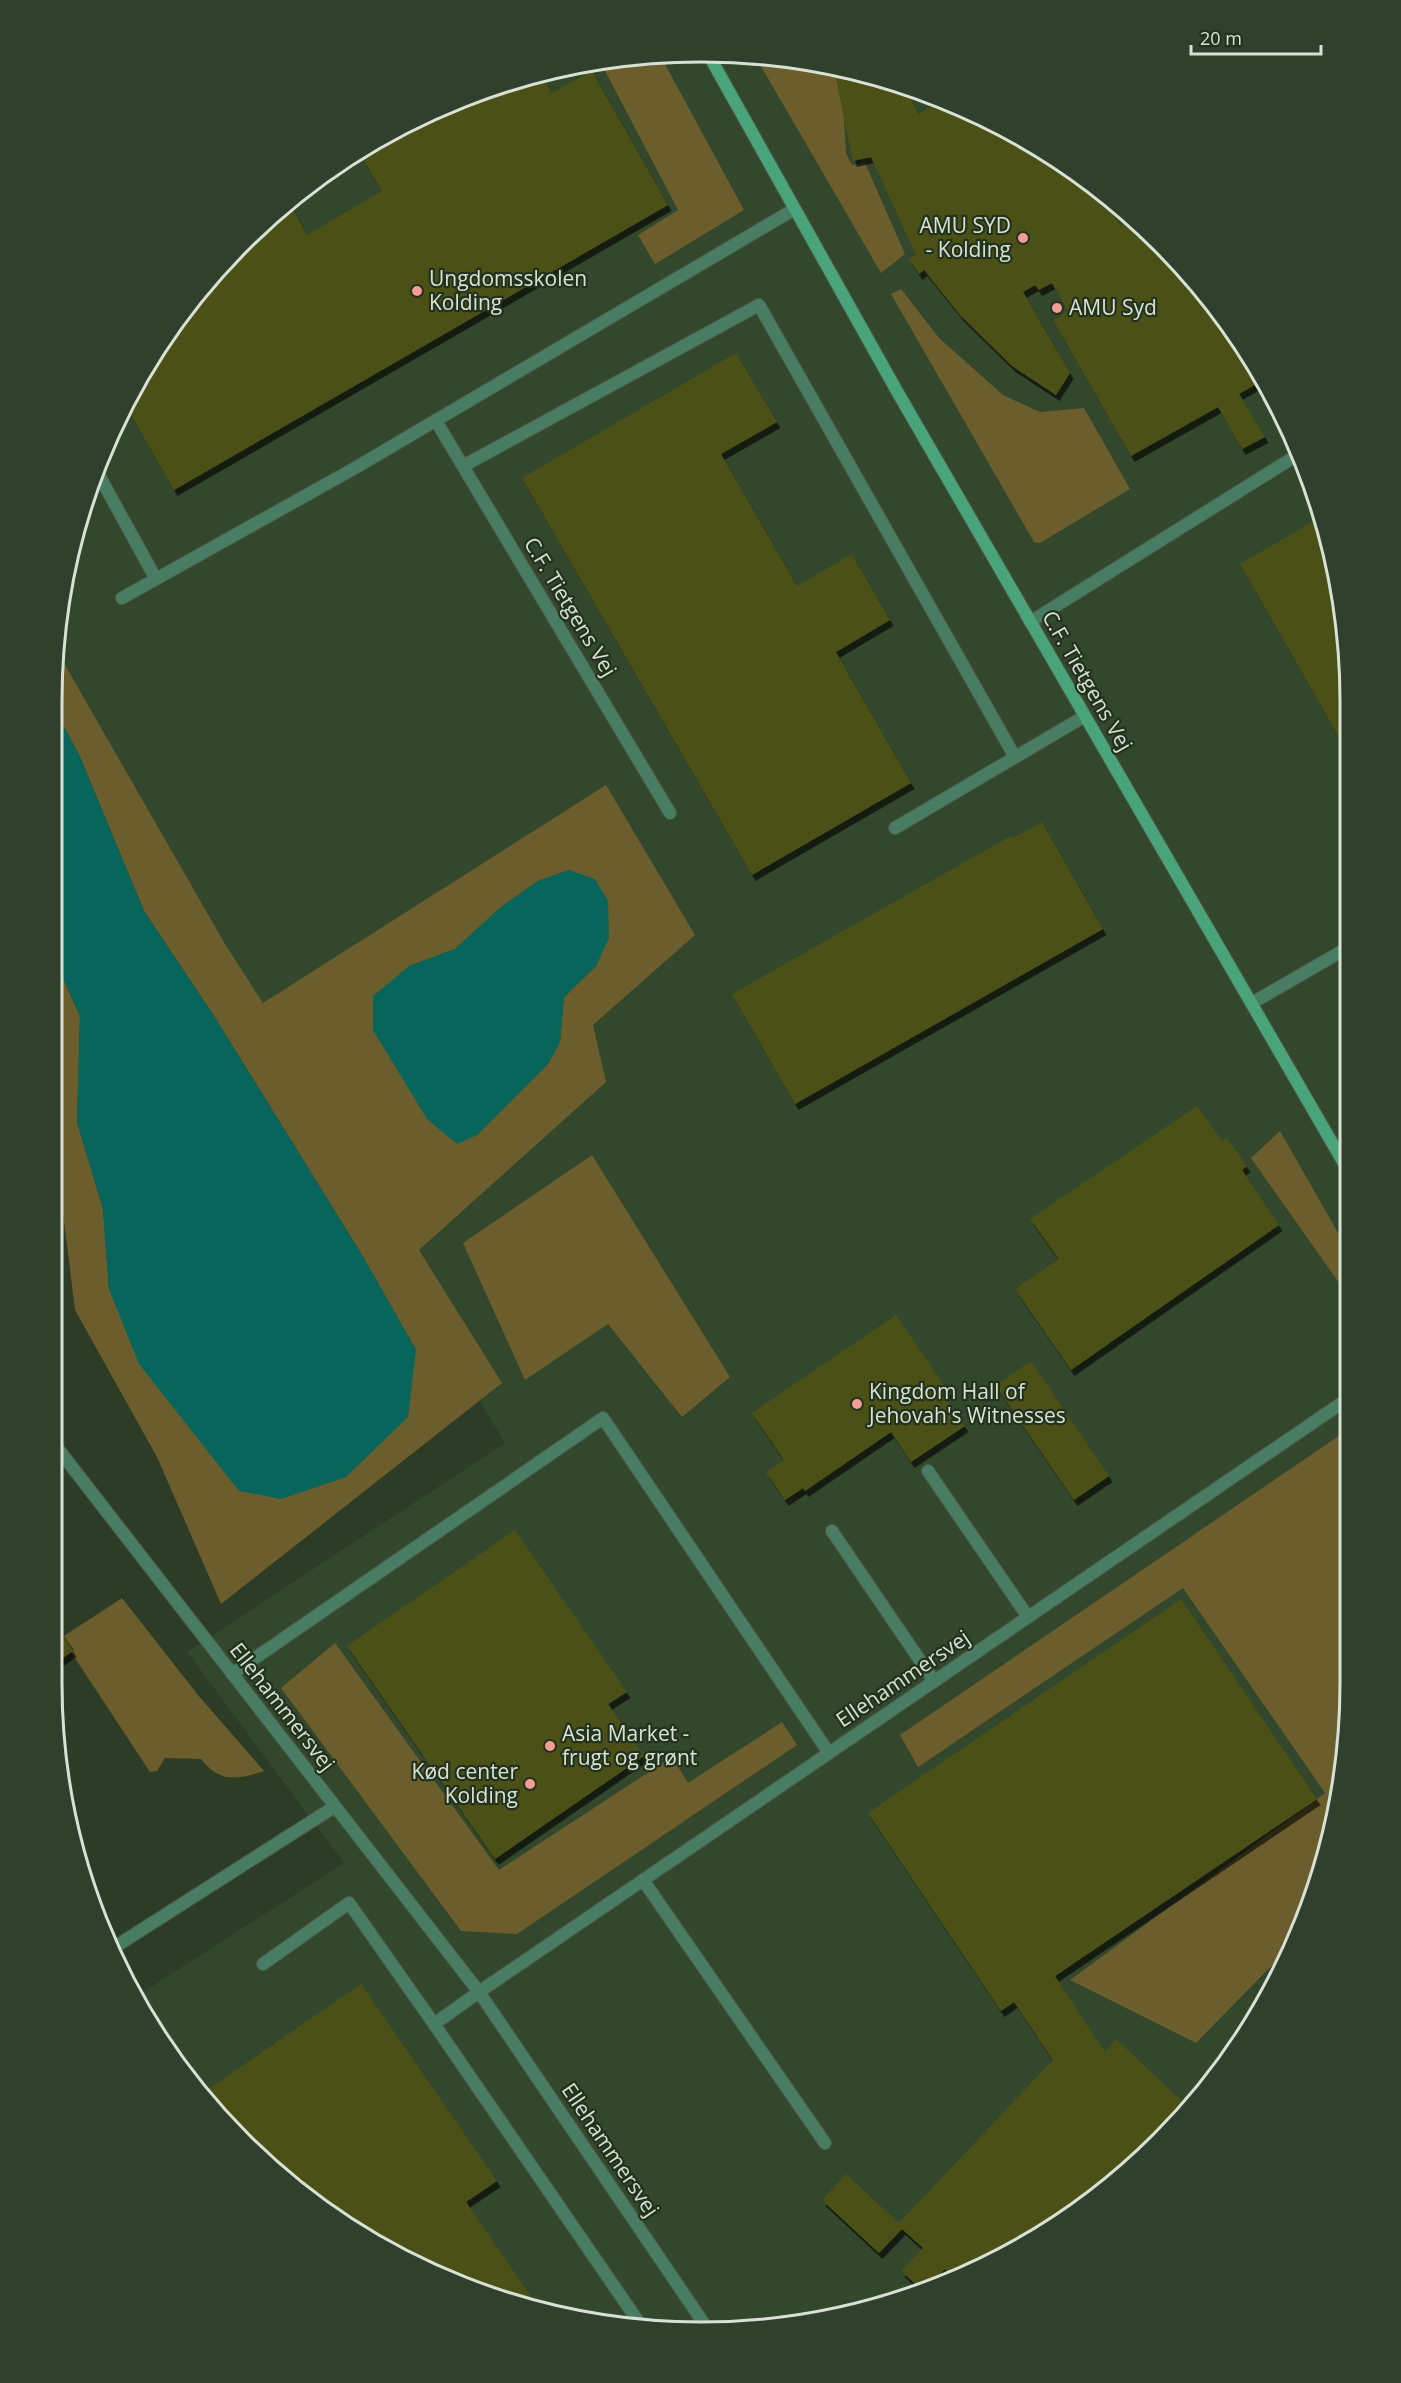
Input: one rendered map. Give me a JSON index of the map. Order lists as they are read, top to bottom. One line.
{"streets":{"street":["C.F. Tietgens Vej","Ellehammersvej"]},"places":["AMU SYD - Kolding","Ungdomsskolen Kolding","AMU Syd","Kingdom Hall of Jehovah's Witnesses","Asia Market - frugt og grønt","Kød center Kolding"],"scale_bar":"20 m"}
